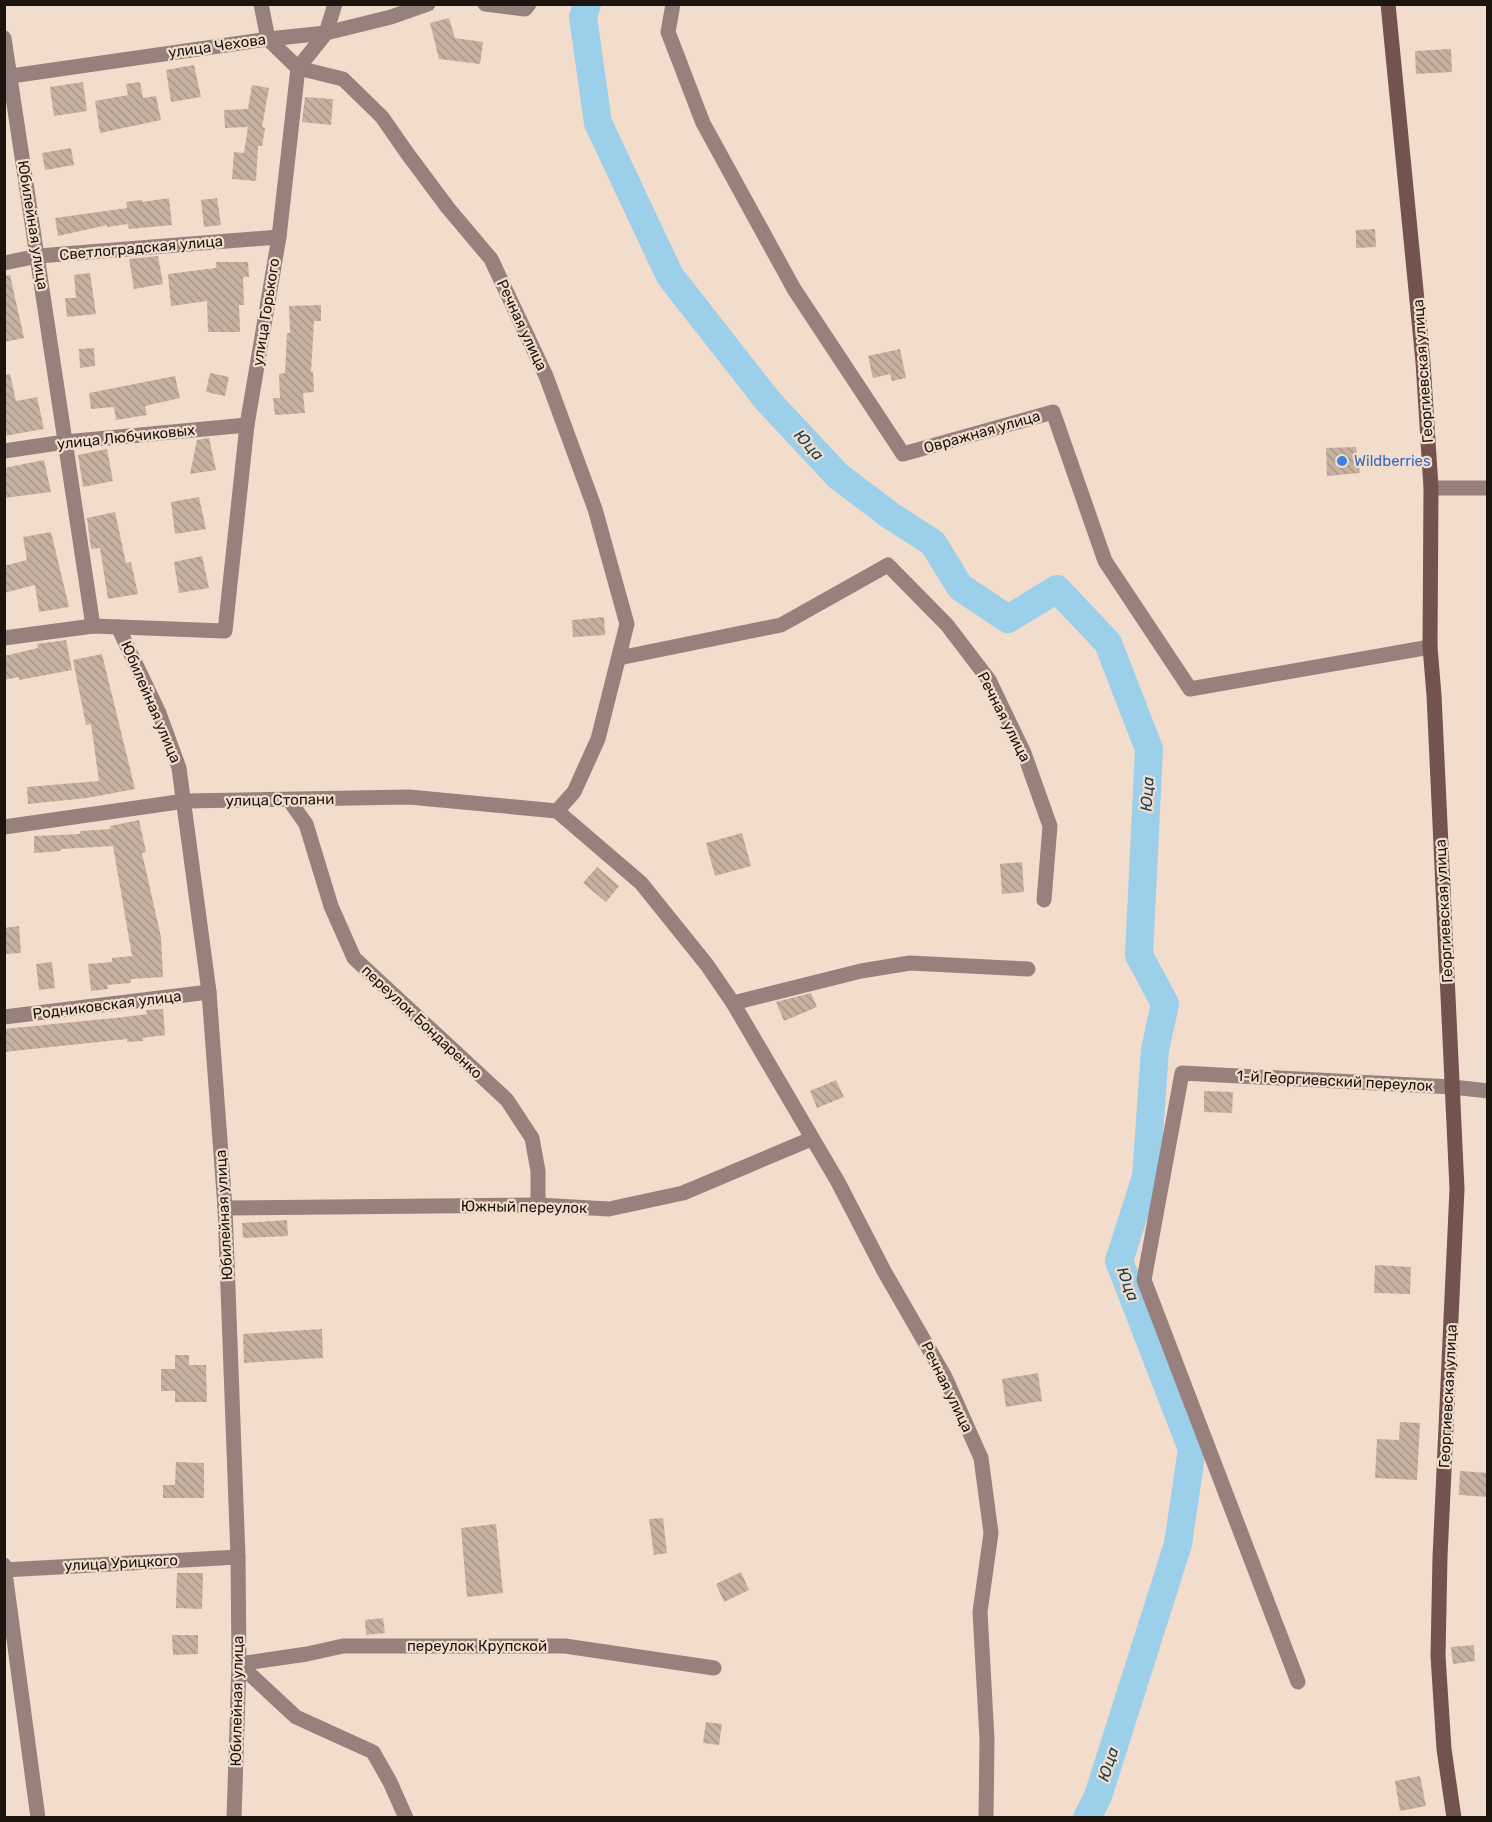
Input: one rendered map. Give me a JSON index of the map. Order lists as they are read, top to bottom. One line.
{"streets":{"main road":["Георгиевская улица"],"street":["улица Чехова","Юбилейная улица","Светлоградская улица","улица Горького","Речная улица","Овражная улица","улица Любчиковых","улица Стопани","Родниковская улица","переулок Бондаренко","1-й Георгиевский переулок","Южный переулок","улица Урицкого","переулок Крупской"]},"crossings":[["улица Чехова","Юбилейная улица"],["Юбилейная улица","Светлоградская улица"],["Юбилейная улица","улица Горького"],["Юбилейная улица","улица Любчиковых"],["Юбилейная улица","улица Стопани"],["Юбилейная улица","Родниковская улица"],["Юбилейная улица","Южный переулок"],["Юбилейная улица","улица Урицкого"],["Юбилейная улица","переулок Крупской"],["Светлоградская улица","улица Горького"],["улица Горького","Речная улица"],["улица Горького","улица Любчиковых"],["Речная улица","улица Стопани"],["Речная улица","Южный переулок"],["Георгиевская улица","Овражная улица"],["Георгиевская улица","1-й Георгиевский переулок"],["улица Стопани","переулок Бондаренко"],["переулок Бондаренко","Южный переулок"]],"water":["Юца"],"places":["Wildberries"]}
